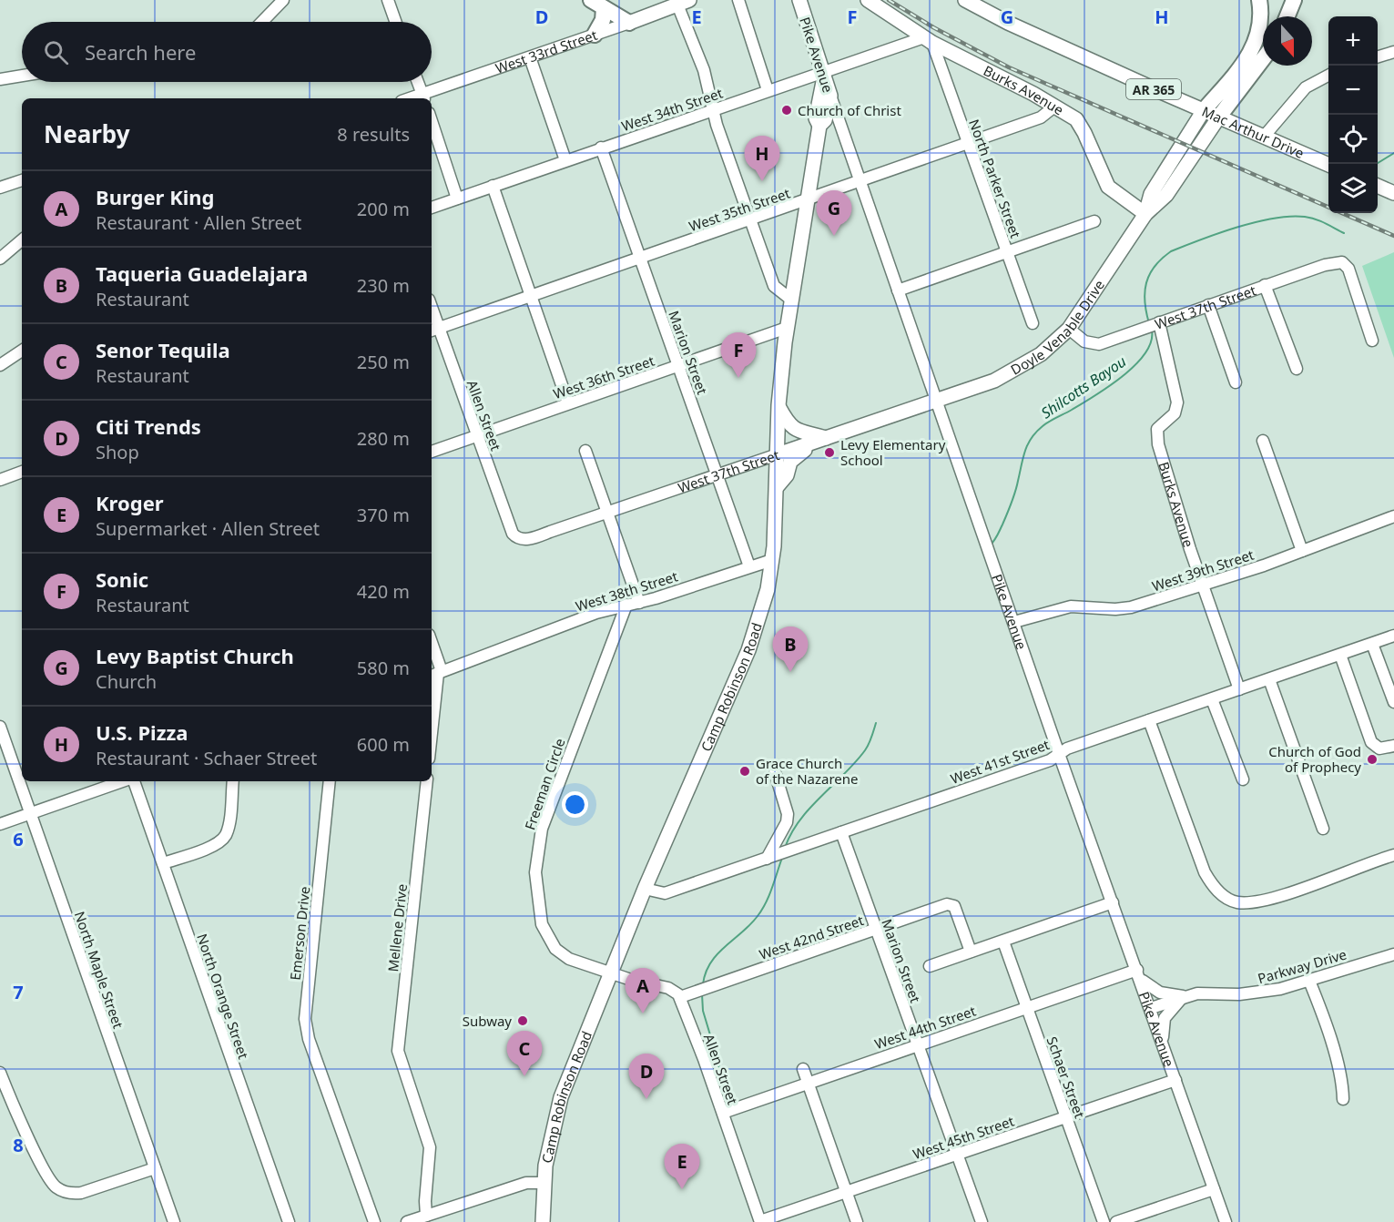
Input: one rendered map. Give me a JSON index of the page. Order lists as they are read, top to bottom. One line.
{"streets":{"main road":["West 33rd Street","Pike Avenue","AR 365","Burks Avenue","Mac Arthur Drive","West 37th Street","Doyle Venable Drive","Camp Robinson Road"],"street":["West 34th Street","North Parker Street","West 35th Street","Marion Street","West 36th Street","Allen Street","West 39th Street","West 38th Street","West 41st Street","Freeman Circle","Mellene Drive","Emerson Drive","West 42nd Street","Parkway Drive","North Maple Street","North Orange Street","West 44th Street","Schaer Street","West 45th Street"]},"crossings":[["Pike Avenue","West 34th Street"],["Pike Avenue","West 35th Street"],["Pike Avenue","West 37th Street"],["Pike Avenue","Doyle Venable Drive"],["Pike Avenue","West 39th Street"],["Pike Avenue","Camp Robinson Road"],["Pike Avenue","West 41st Street"],["Pike Avenue","Parkway Drive"],["Pike Avenue","West 44th Street"],["Pike Avenue","West 45th Street"],["Burks Avenue","West 34th Street"],["Burks Avenue","North Parker Street"],["Burks Avenue","West 35th Street"],["Burks Avenue","West 37th Street"],["Burks Avenue","Doyle Venable Drive"],["Burks Avenue","West 39th Street"],["Burks Avenue","West 41st Street"],["West 34th Street","North Parker Street"],["West 34th Street","Marion Street"],["West 34th Street","Camp Robinson Road"],["Mac Arthur Drive","Doyle Venable Drive"],["North Parker Street","West 35th Street"],["West 35th Street","Marion Street"],["West 35th Street","Allen Street"],["West 35th Street","Camp Robinson Road"],["West 37th Street","Doyle Venable Drive"],["West 37th Street","Marion Street"],["West 37th Street","Allen Street"],["West 37th Street","Camp Robinson Road"],["Marion Street","West 36th Street"],["Marion Street","West 38th Street"],["Marion Street","West 41st Street"],["Marion Street","West 42nd Street"],["Marion Street","West 44th Street"],["Marion Street","West 45th Street"],["West 36th Street","Allen Street"],["West 36th Street","Camp Robinson Road"],["Allen Street","West 42nd Street"],["Allen Street","West 44th Street"],["Allen Street","West 45th Street"],["West 38th Street","Camp Robinson Road"],["West 38th Street","Freeman Circle"],["Camp Robinson Road","West 41st Street"],["Camp Robinson Road","Freeman Circle"],["Parkway Drive","West 44th Street"],["West 44th Street","Schaer Street"],["Schaer Street","West 45th Street"]],"water":["Shilcotts Bayou"],"places":["Church of Christ","Levy Elementary School","Church of God of Prophecy","Grace Church of the Nazarene","Subway"],"north":"bottom","page":{"map_buttons":["+","−"],"search":"Search here","heading":["Nearby","8 results"],"pins":["H","G","F","B","A","C","D","E"],"list":[{"mark":"A","name":"Burger King","note":"Restaurant · Allen Street","value":"200 m"},{"mark":"B","name":"Taqueria Guadelajara","note":"Restaurant","value":"230 m"},{"mark":"C","name":"Senor Tequila","note":"Restaurant","value":"250 m"},{"mark":"D","name":"Citi Trends","note":"Shop","value":"280 m"},{"mark":"E","name":"Kroger","note":"Supermarket · Allen Street","value":"370 m"},{"mark":"F","name":"Sonic","note":"Restaurant","value":"420 m"},{"mark":"G","name":"Levy Baptist Church","note":"Church","value":"580 m"},{"mark":"H","name":"U.S. Pizza","note":"Restaurant · Schaer Street","value":"600 m"}]},"grid":{"columns":["D","E","F","G","H"],"rows":["6","7","8"]}}
